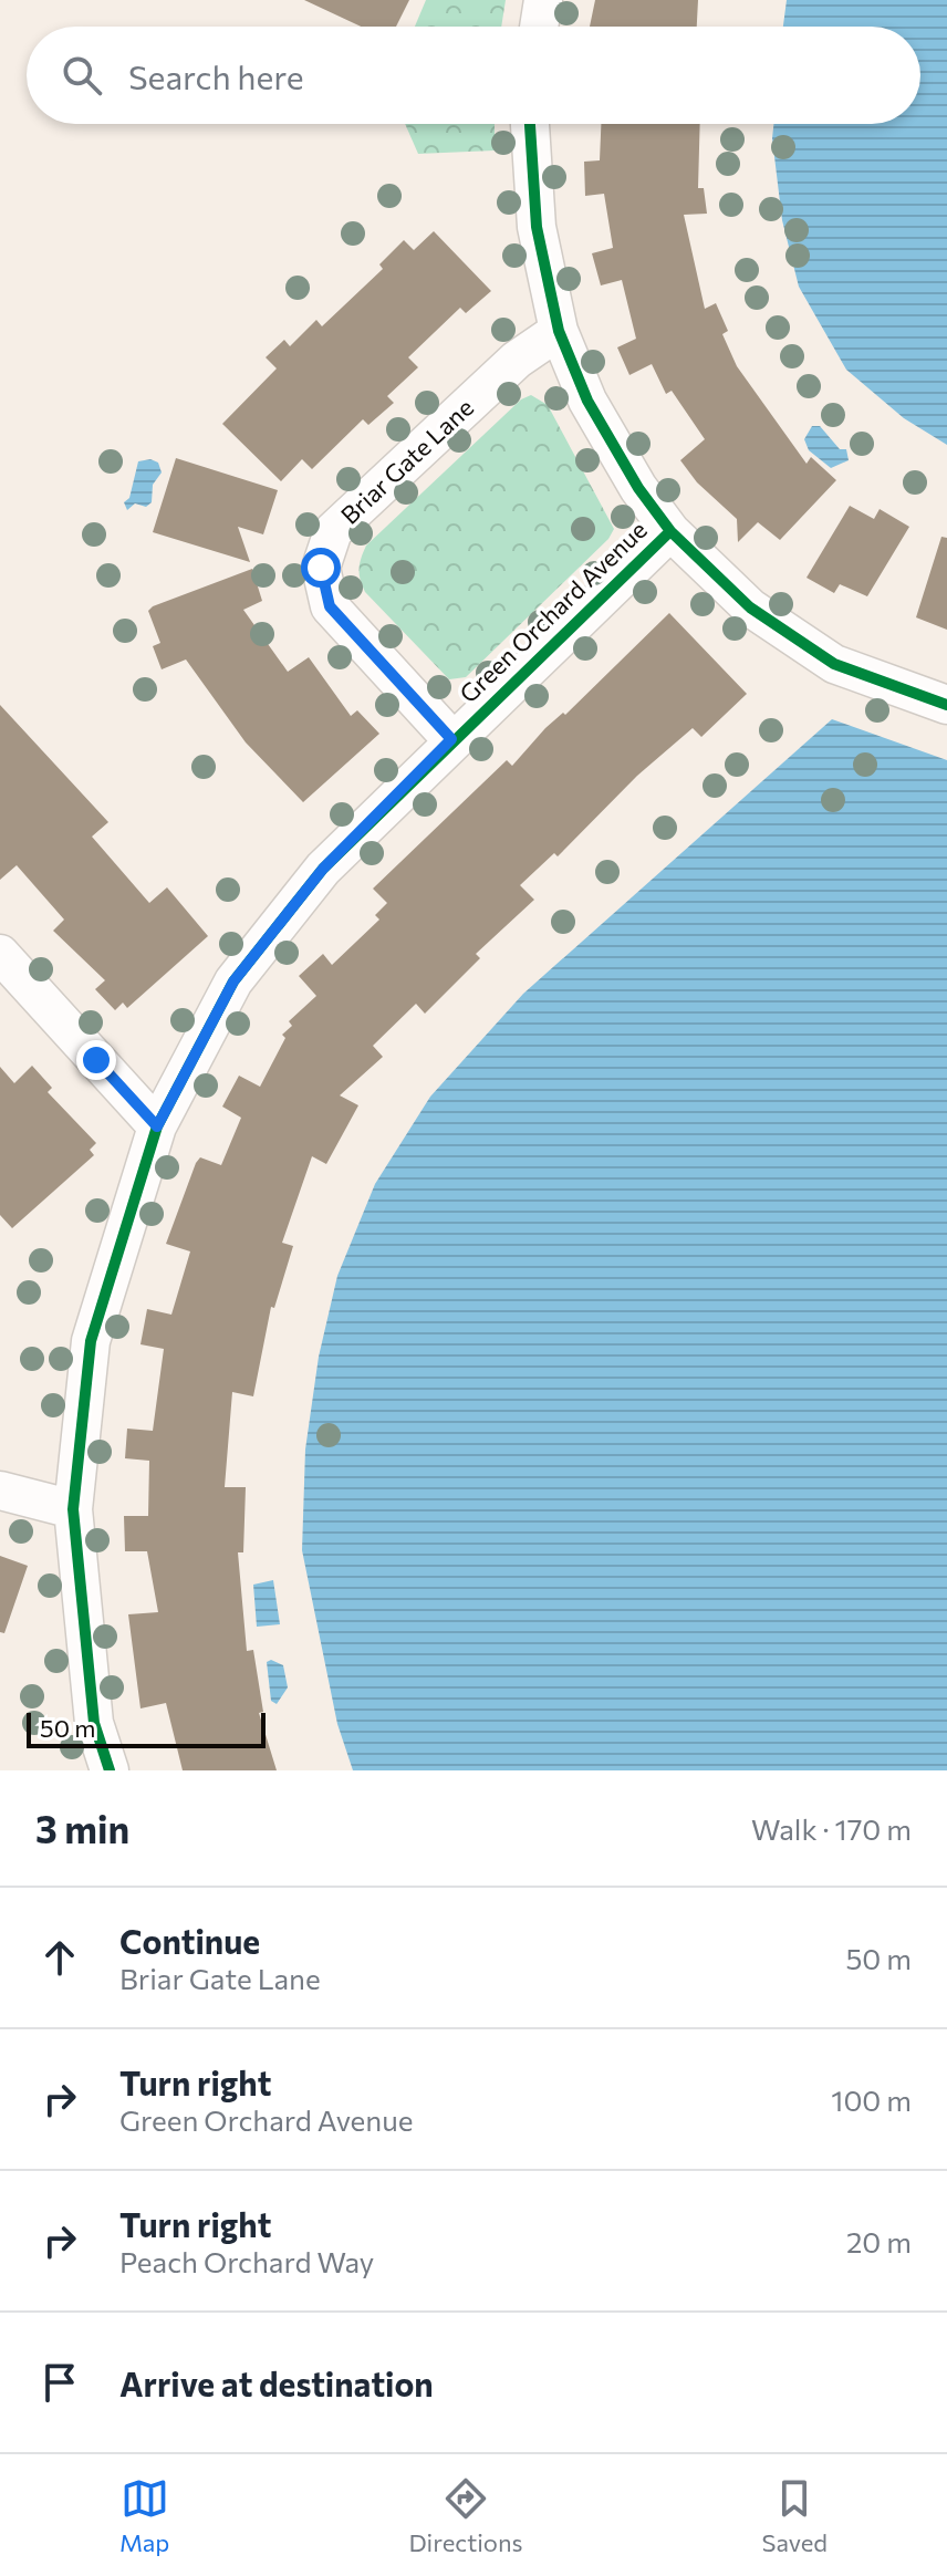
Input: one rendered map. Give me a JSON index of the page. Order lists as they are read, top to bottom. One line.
{"streets":{"street":["Briar Gate Lane","Green Orchard Avenue"]},"crossings":[["Briar Gate Lane","Green Orchard Avenue"]],"scale_bar":"50 m","page":{"search":"Search here","scale":"50 m","heading":["3 min","Walk · 170 m"],"list":[["Continue","Briar Gate Lane","50 m"],["Turn right","Green Orchard Avenue","100 m"],["Turn right","Peach Orchard Way","20 m"],"Arrive at destination"],"nav":["Map","Directions","Saved"]}}
